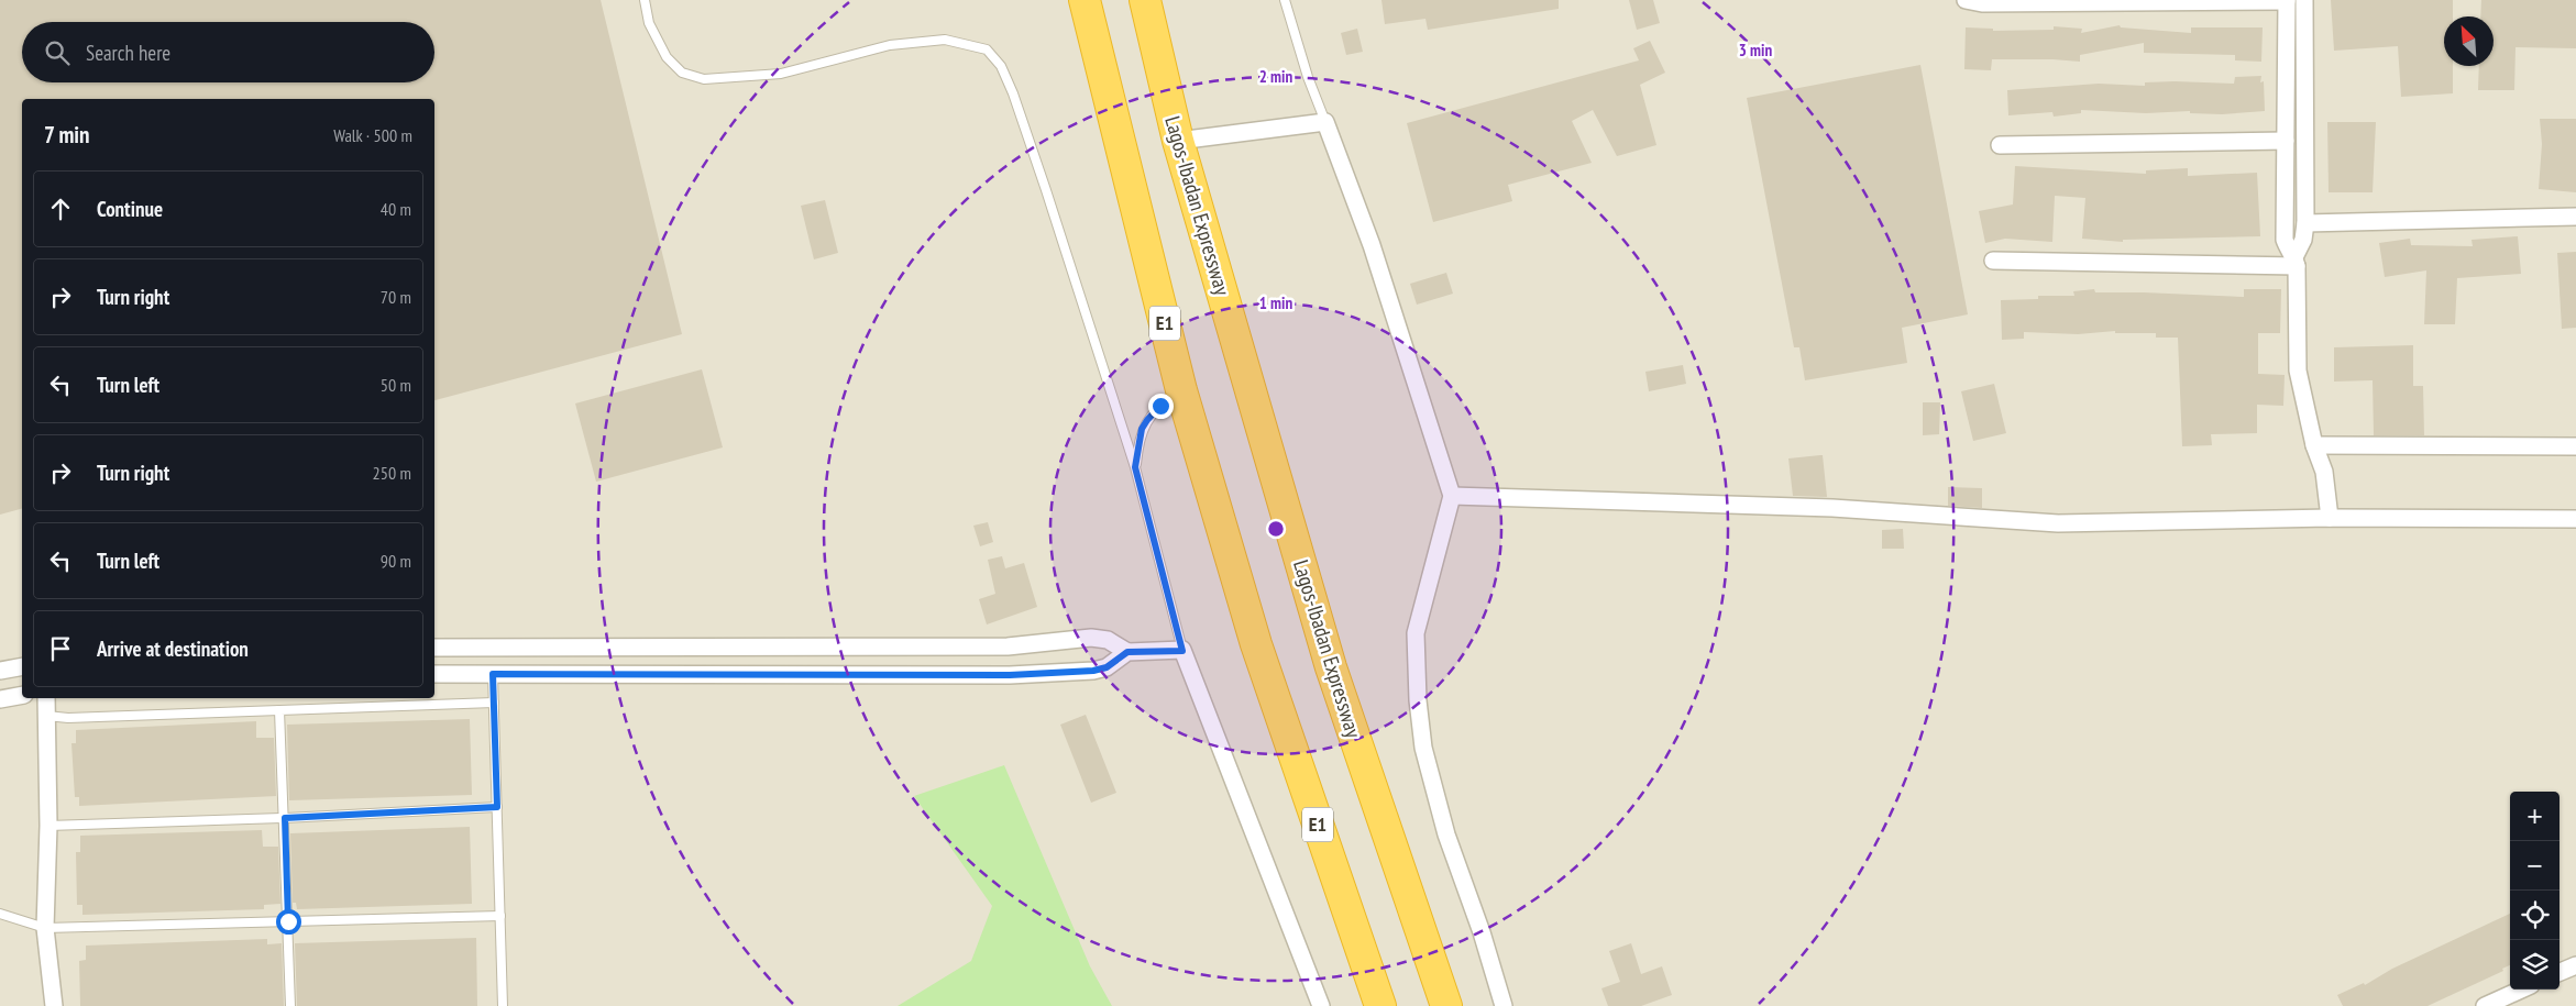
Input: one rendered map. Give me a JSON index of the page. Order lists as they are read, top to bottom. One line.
{"streets":{"highway":["Lagos-Ibadan Expressway","E1"]},"north":"top left","page":{"search":"Search here","heading":["7 min","Walk · 500 m"],"list":[["Continue","40 m"],["Turn right","70 m"],["Turn left","50 m"],["Turn right","250 m"],["Turn left","90 m"],"Arrive at destination"],"map_buttons":["+","−"]},"rings":["3 min","2 min","1 min"]}
